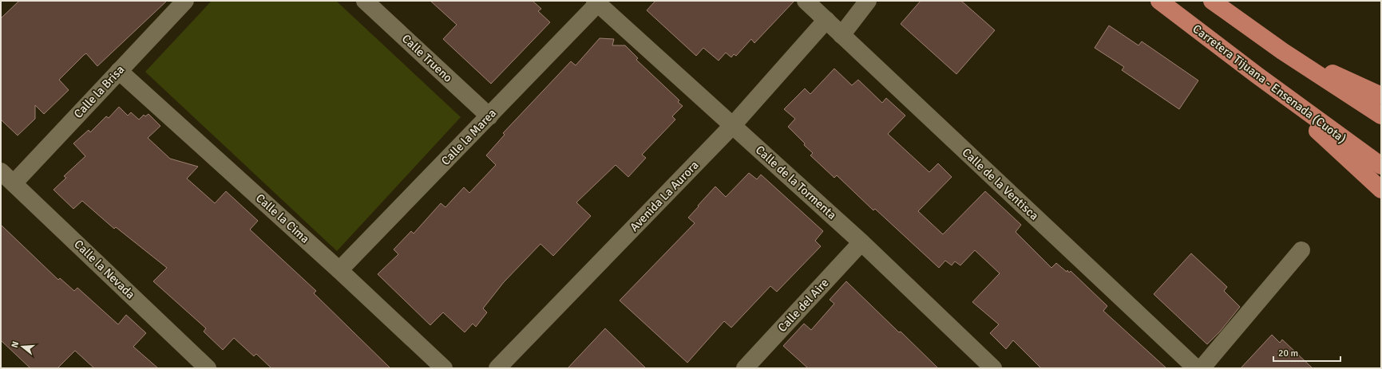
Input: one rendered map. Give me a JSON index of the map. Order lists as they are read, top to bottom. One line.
{"streets":{"highway":["Carretera Tijuana - Ensenada (Cuota)"],"street":["Calle Trueno","Calle la Brisa","Calle la Marea","Calle de la Tormenta","Calle de la Ventisca","Avenida La Aurora","Calle la Cima","Calle la Nevada","Calle del Aire"]},"crossings":[["Calle Trueno","Calle la Marea"],["Calle la Brisa","Calle la Cima"],["Calle la Brisa","Calle la Nevada"],["Calle la Marea","Calle de la Tormenta"],["Calle la Marea","Calle la Cima"],["Calle de la Tormenta","Avenida La Aurora"],["Calle de la Tormenta","Calle del Aire"],["Calle de la Ventisca","Avenida La Aurora"]],"scale_bar":"20 m","north":"left"}
